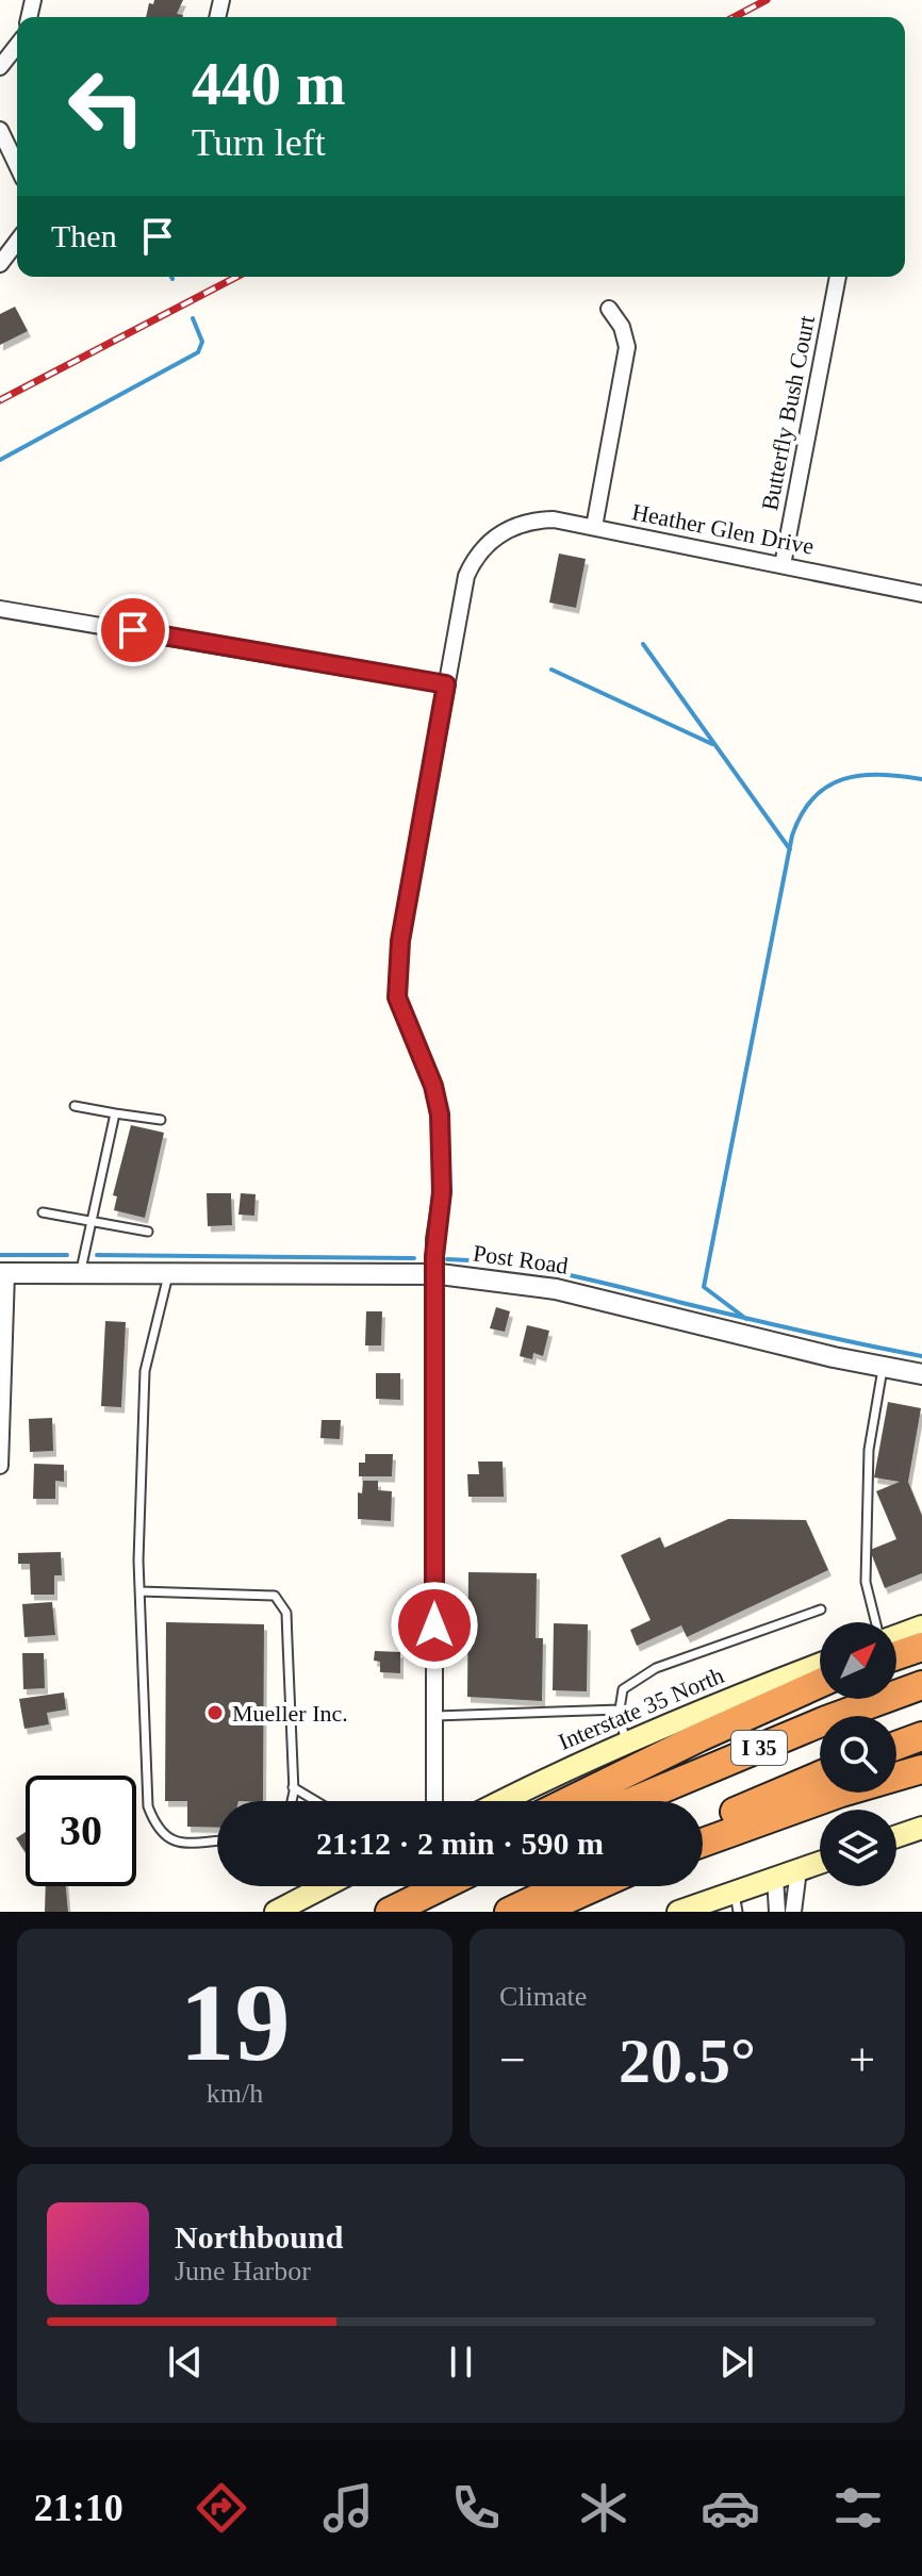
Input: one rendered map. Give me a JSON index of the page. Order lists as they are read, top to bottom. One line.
{"streets":{"highway":["I 35"],"main road":["Interstate 35 North"],"street":["Butterfly Bush Court","Heather Glen Drive","Post Road"]},"crossings":[["Butterfly Bush Court","Heather Glen Drive"]],"places":["Mueller Inc."],"north":"top right","page":{"turn":["440 m","Turn left"],"then":"Then","limit":"30","trip":"21:12 · 2 min · 590 m","tile":[["19","km/h"],"Climate"],"heat":["−","20.5°","+"],"song":["Northbound","June Harbor"],"tabs":"21:10"}}
